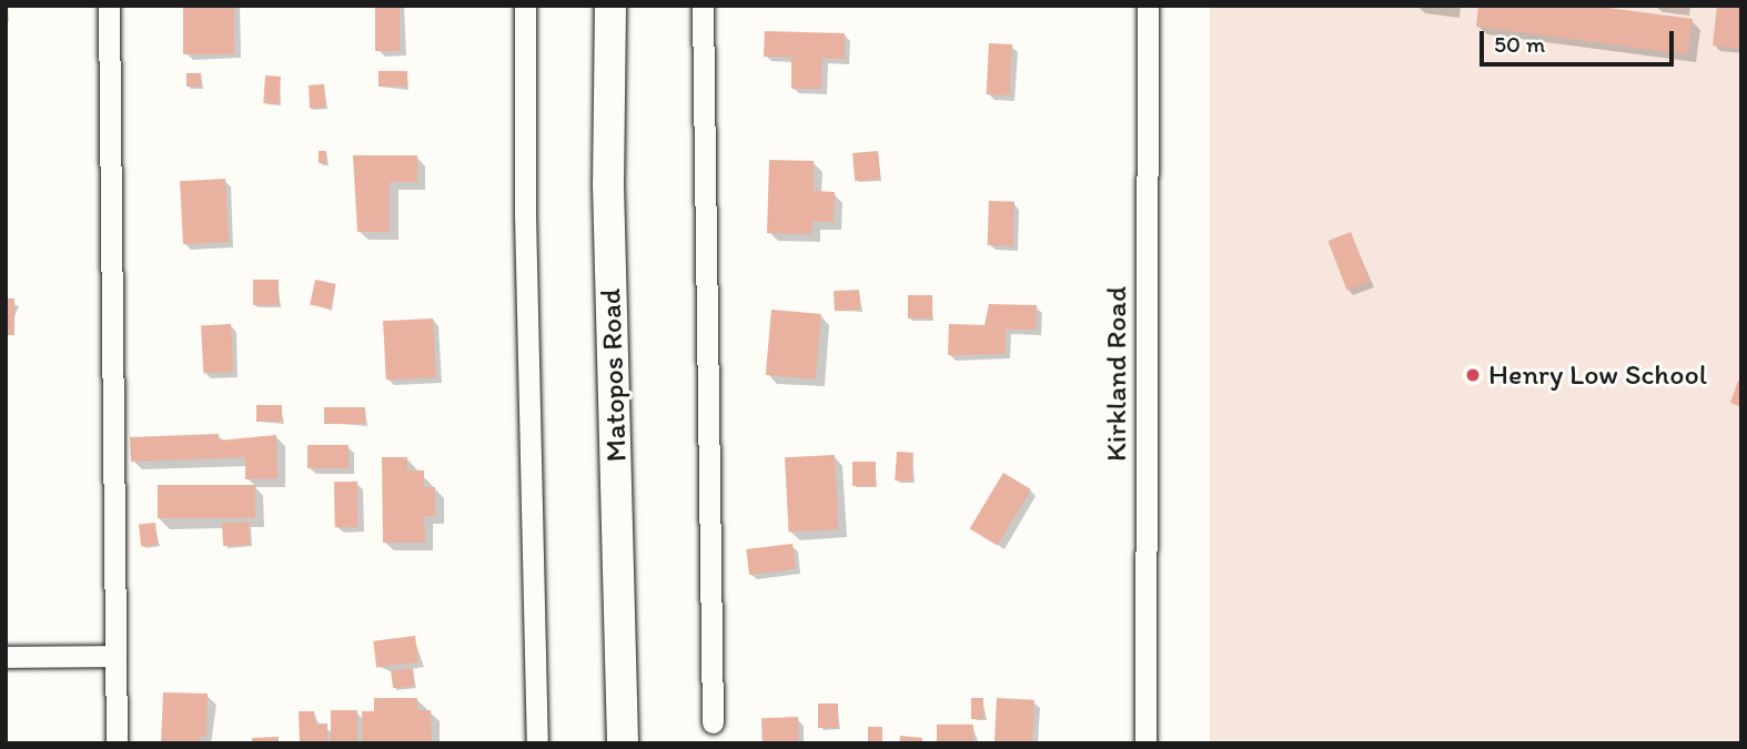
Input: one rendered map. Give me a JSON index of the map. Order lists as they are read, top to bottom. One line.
{"streets":{"main road":["Matopos Road"],"street":["Kirkland Road"]},"places":["Henry Low School"],"scale_bar":"50 m"}
